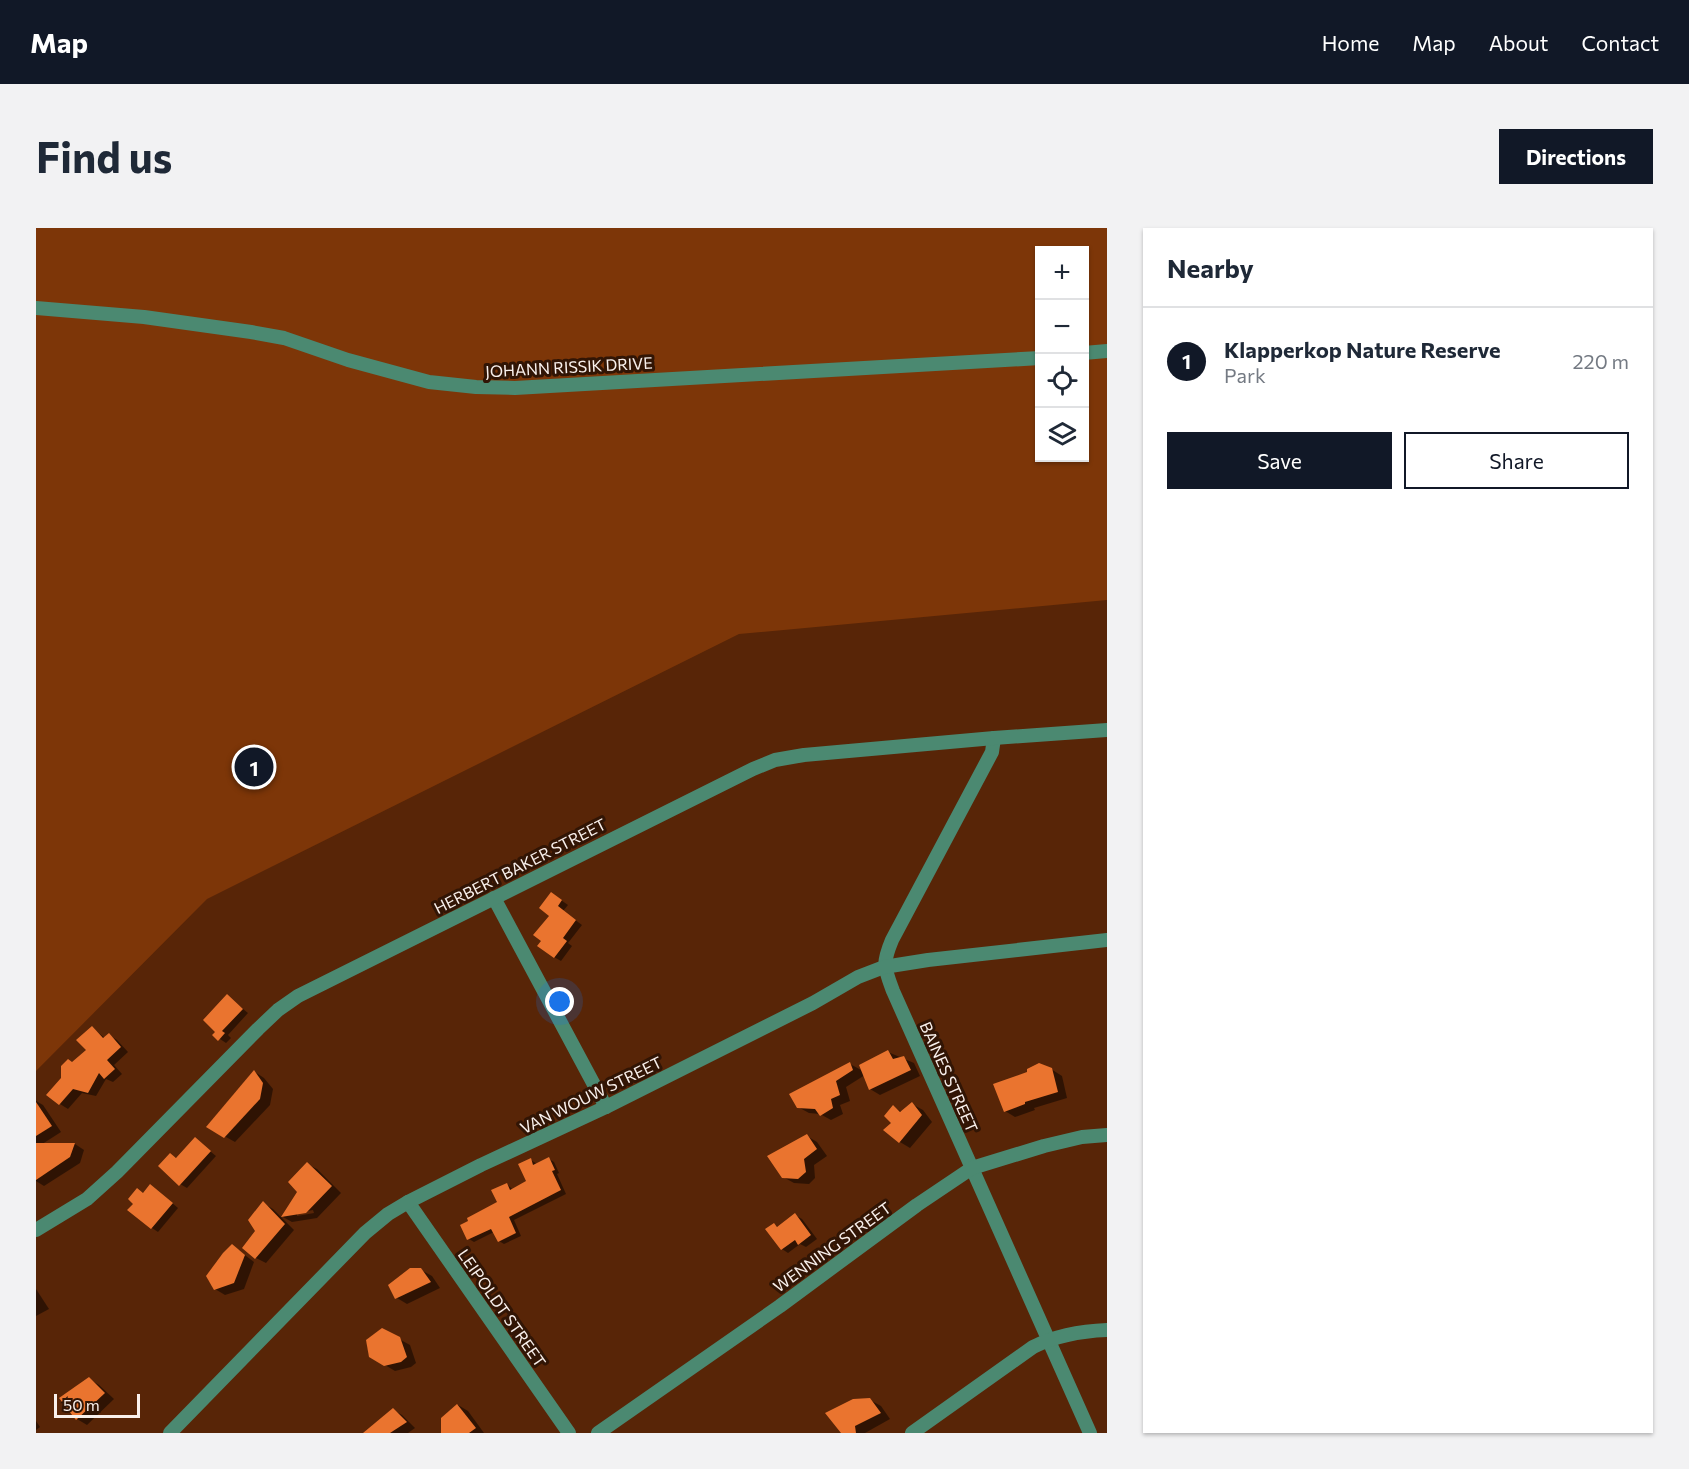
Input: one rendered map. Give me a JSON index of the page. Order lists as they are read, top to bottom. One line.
{"streets":{"street":["JOHANN RISSIK DRIVE","HERBERT BAKER STREET","BAINES STREET","VAN WOUW STREET","WENNING STREET","LEIPOLDT STREET"]},"crossings":[["BAINES STREET","VAN WOUW STREET"],["BAINES STREET","WENNING STREET"],["VAN WOUW STREET","LEIPOLDT STREET"]],"scale_bar":"50 m","page":{"header":"Map","nav":["Home","Map","About","Contact"],"buttons":["Directions",["Save","Share"]],"title":"Find us","heading":"Nearby","map_buttons":["+","−"],"list":[{"mark":"1","name":"Klapperkop Nature Reserve","note":"Park","value":"220 m"}],"pins":"1","scale":"50 m"}}
